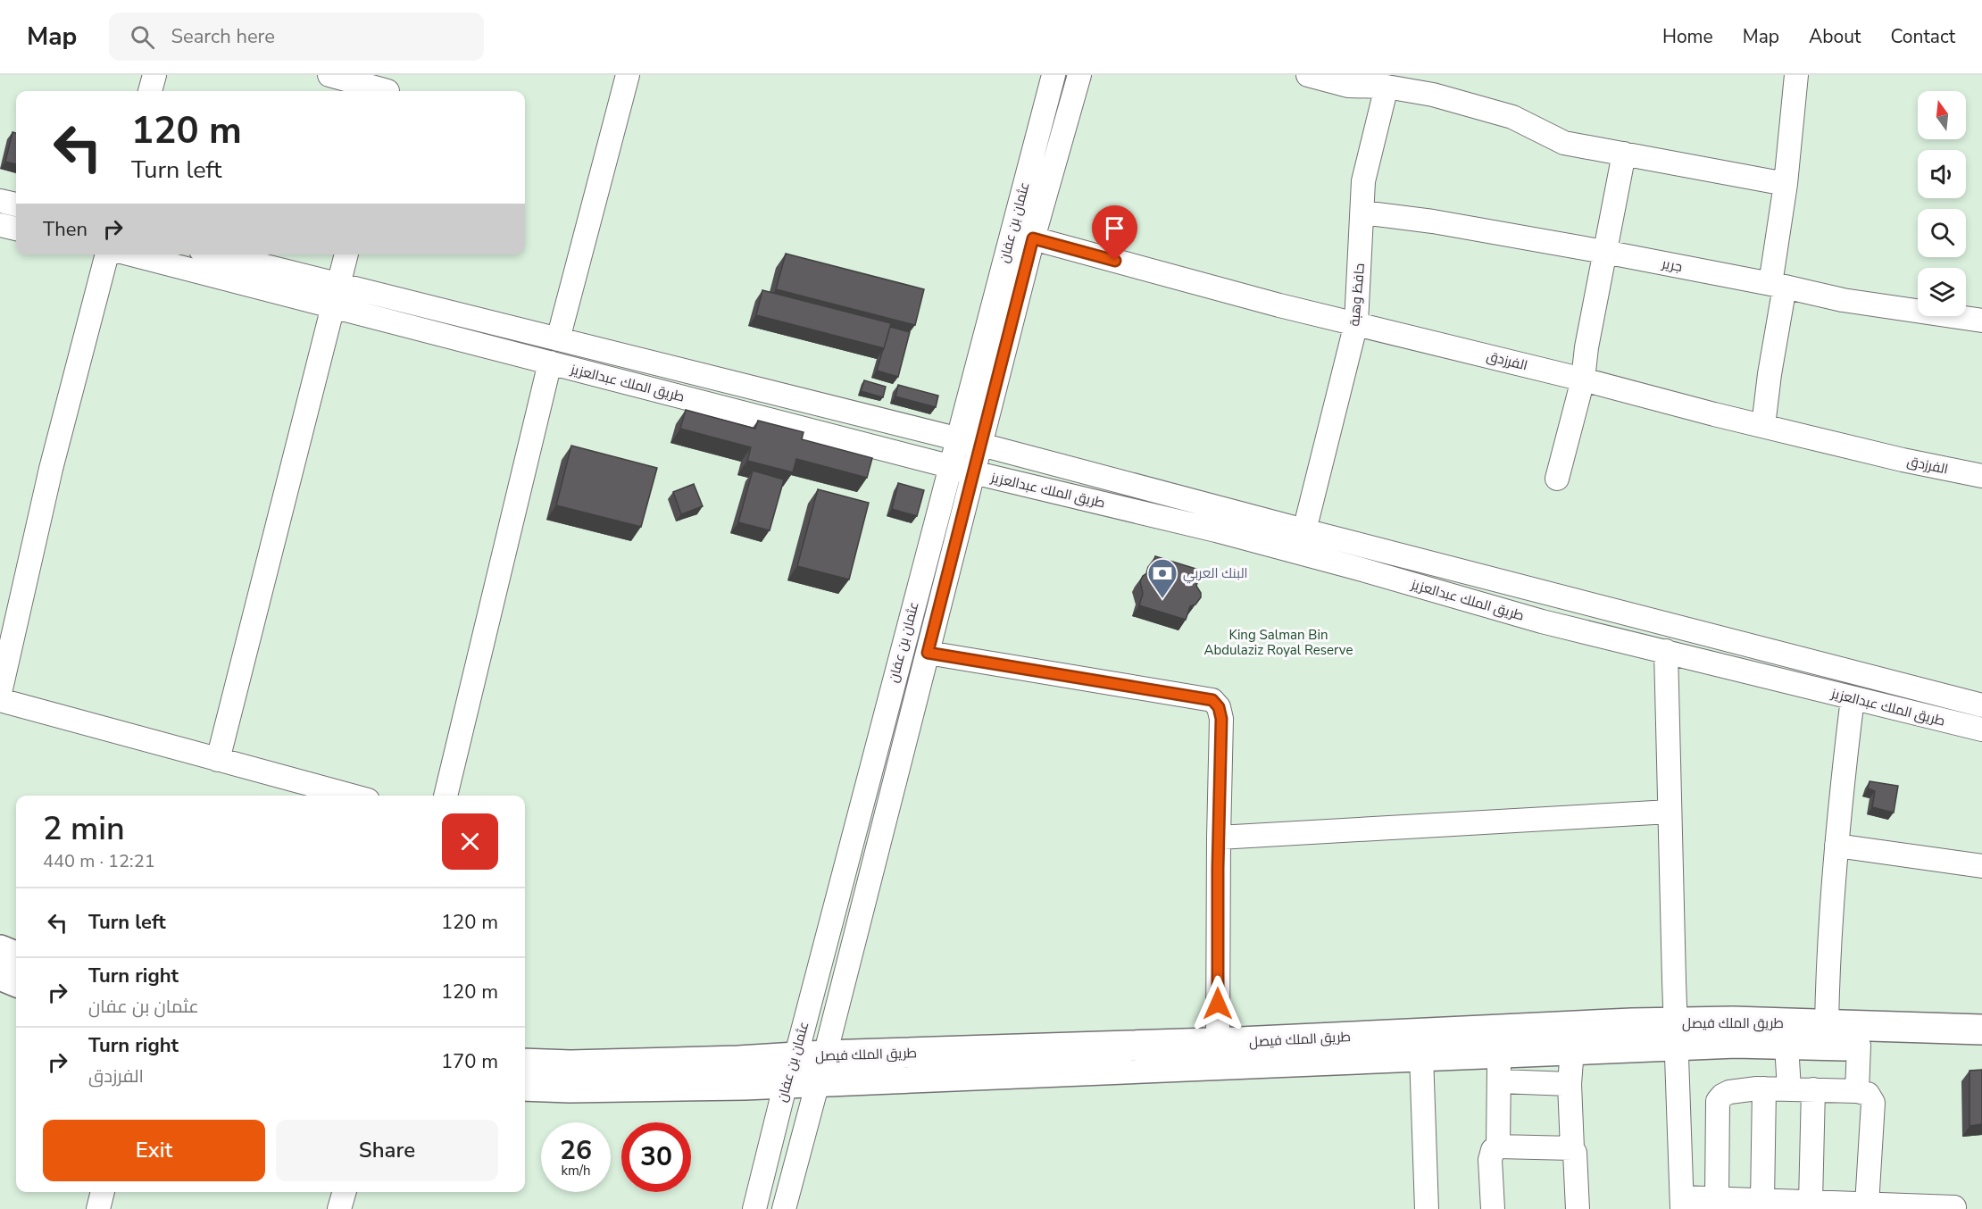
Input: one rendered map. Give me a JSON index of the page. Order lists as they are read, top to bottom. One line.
{"streets":{"main road":["طريق الملك فيصل"],"street":["عثمان بن عفان","جرير","حافظ وهبة","الفرزدق","طريق الملك عبدالعزيز"]},"crossings":[["عثمان بن عفان","الفرزدق"],["عثمان بن عفان","طريق الملك عبدالعزيز"],["عثمان بن عفان","طريق الملك فيصل"],["جرير","حافظ وهبة"],["حافظ وهبة","الفرزدق"],["حافظ وهبة","طريق الملك عبدالعزيز"]],"parks":["King Salman Bin Abdulaziz Royal Reserve"],"places":{"bank":["البنك العربي"]},"north":"top","page":{"header":"Map","search":"Search here","nav":["Home","Map","About","Contact"],"turn":["120 m","Turn left"],"then":"Then","heading":["2 min","440 m · 12:21"],"list":[{"name":"Turn left","value":"120 m"},{"name":"Turn right","note":"عثمان بن عفان","value":"120 m"},{"name":"Turn right","note":"الفرزدق","value":"170 m"}],"buttons":["Exit","Share"],"speed":"26 km/h","limit":"30"}}
